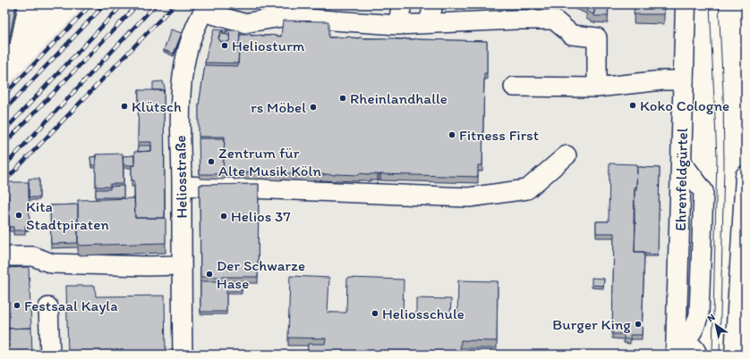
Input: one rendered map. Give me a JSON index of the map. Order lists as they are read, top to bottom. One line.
{"streets":{"main road":["Ehrenfeldgürtel"],"street":["Heliosstraße"]},"places":["Heliosturm","Rheinlandhalle","Koko Cologne","Klütsch","rs Möbel","Fitness First","Zentrum für Alte Musik Köln","Kita Stadtpiraten","Helios 37","Der Schwarze Hase","Festsaal Kayla","Heliosschule","Burger King"],"north":"top left"}
